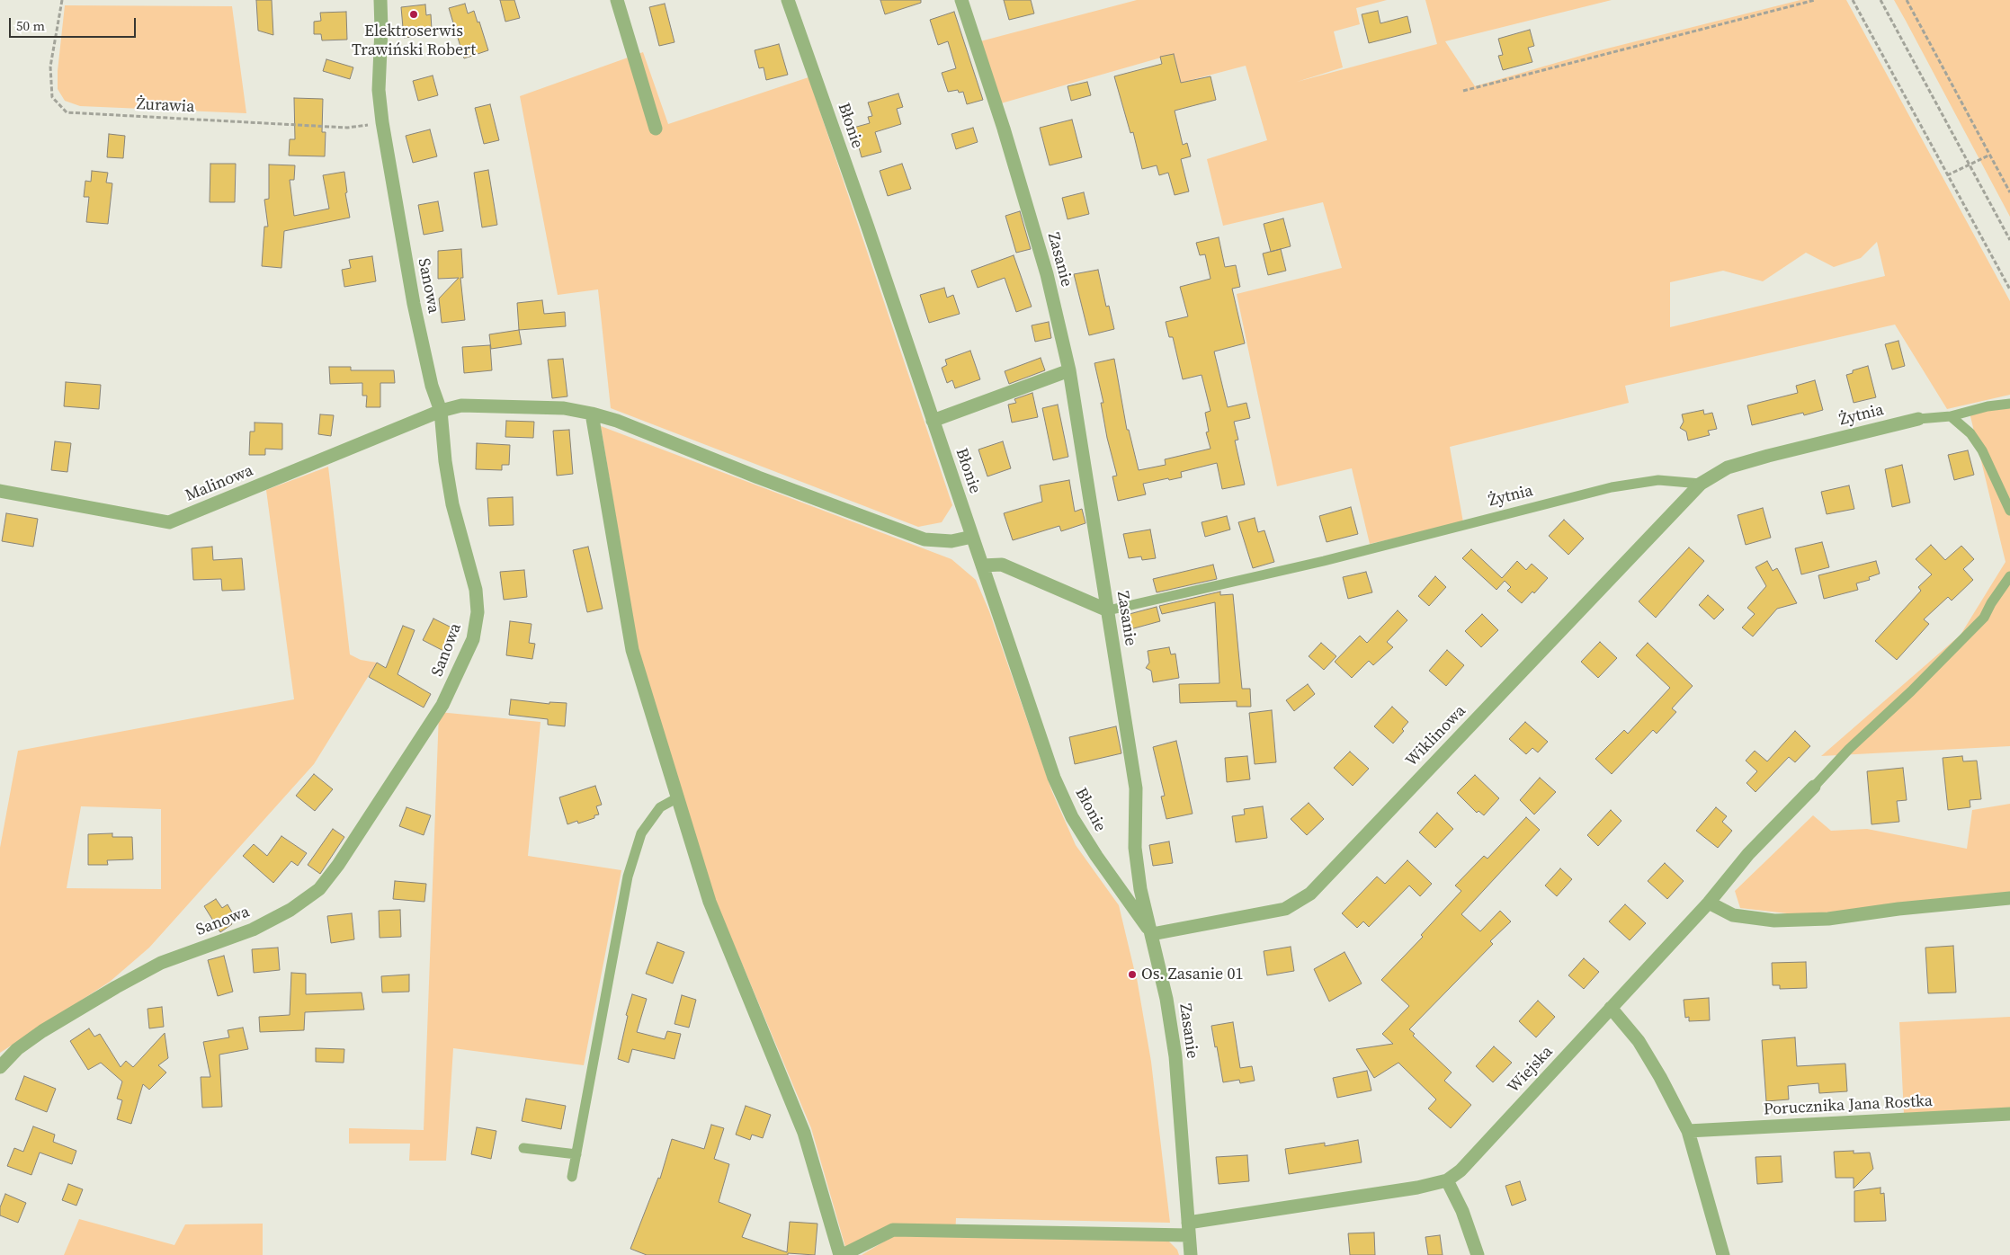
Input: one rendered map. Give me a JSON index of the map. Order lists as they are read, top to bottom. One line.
{"streets":{"street":["Błonie","Zasanie","Sanowa","Żytnia","Malinowa","Wiklinowa","Wiejska","Porucznika Jana Rostka"],"path":["Żurawia"]},"crossings":[["Żurawia","Sanowa"],["Błonie","Zasanie"],["Błonie","Malinowa"],["Błonie","Wiklinowa"],["Zasanie","Żytnia"],["Zasanie","Wiklinowa"],["Zasanie","Wiejska"],["Sanowa","Malinowa"],["Żytnia","Wiklinowa"]],"places":["Elektroserwis Trawiński Robert","Os. Zasanie 01"],"scale_bar":"50 m"}
